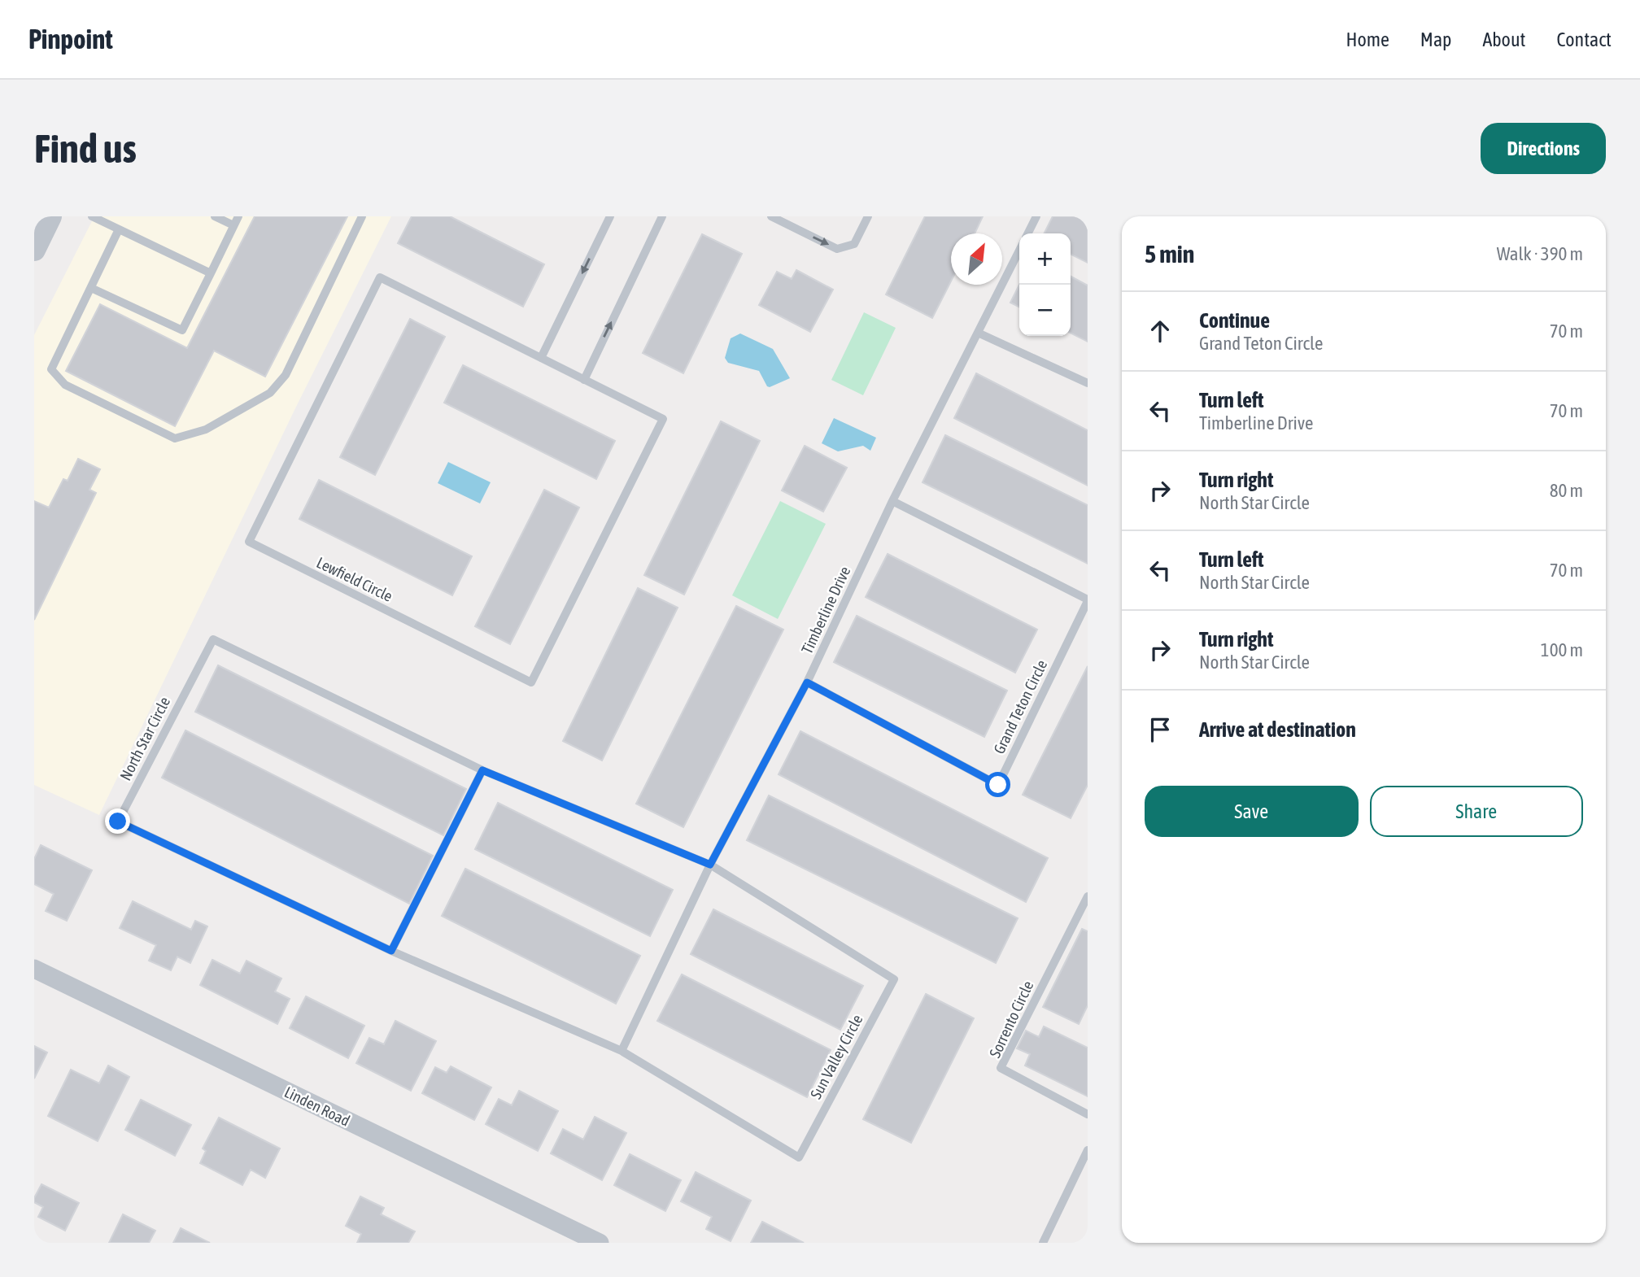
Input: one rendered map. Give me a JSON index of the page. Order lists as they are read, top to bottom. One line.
{"streets":{"street":["Linden Road"],"lane":["Lewfield Circle","Timberline Drive","Grand Teton Circle","North Star Circle","Sorrento Circle","Sun Valley Circle"]},"crossings":[["Timberline Drive","Grand Teton Circle"],["Timberline Drive","North Star Circle"],["Timberline Drive","Sun Valley Circle"],["North Star Circle","Sun Valley Circle"]],"north":"top right","page":{"header":"Pinpoint","nav":["Home","Map","About","Contact"],"buttons":["Directions",["Save","Share"]],"title":"Find us","heading":["5 min","Walk · 390 m"],"map_buttons":["+","−"],"list":[["Continue","Grand Teton Circle","70 m"],["Turn left","Timberline Drive","70 m"],["Turn right","North Star Circle","80 m"],["Turn left","North Star Circle","70 m"],["Turn right","North Star Circle","100 m"],"Arrive at destination"]}}
